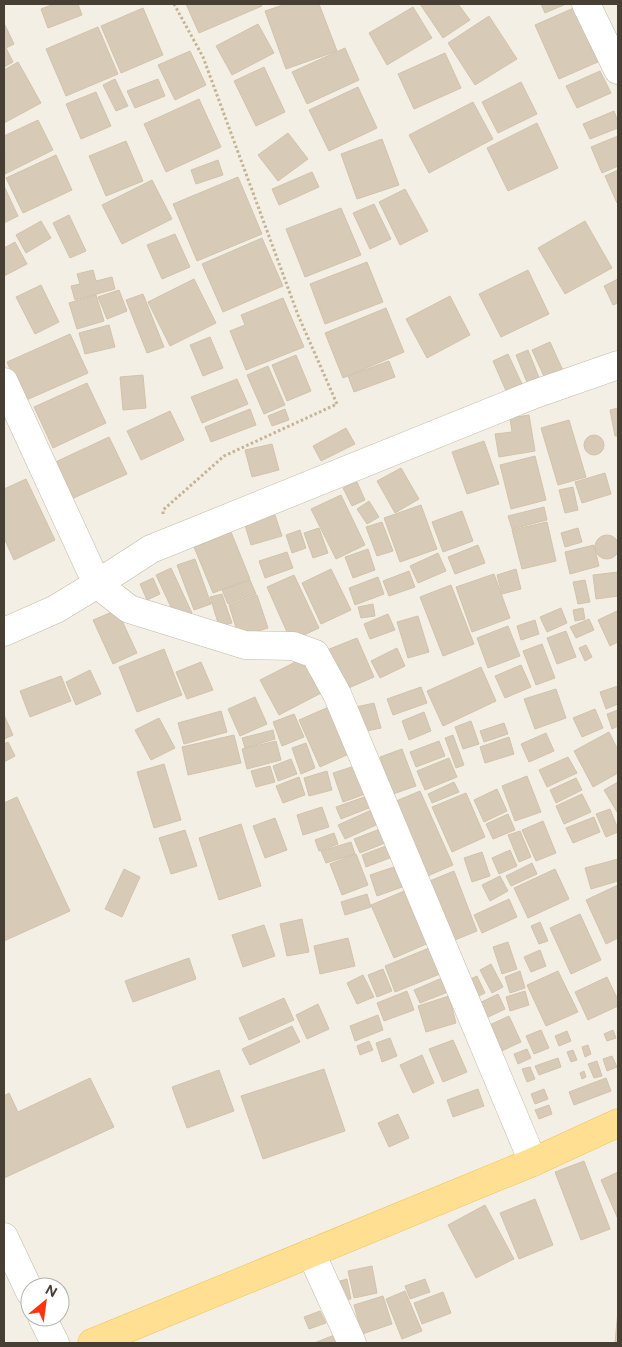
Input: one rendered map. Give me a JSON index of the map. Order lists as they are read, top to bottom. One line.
{"north":"top right"}
